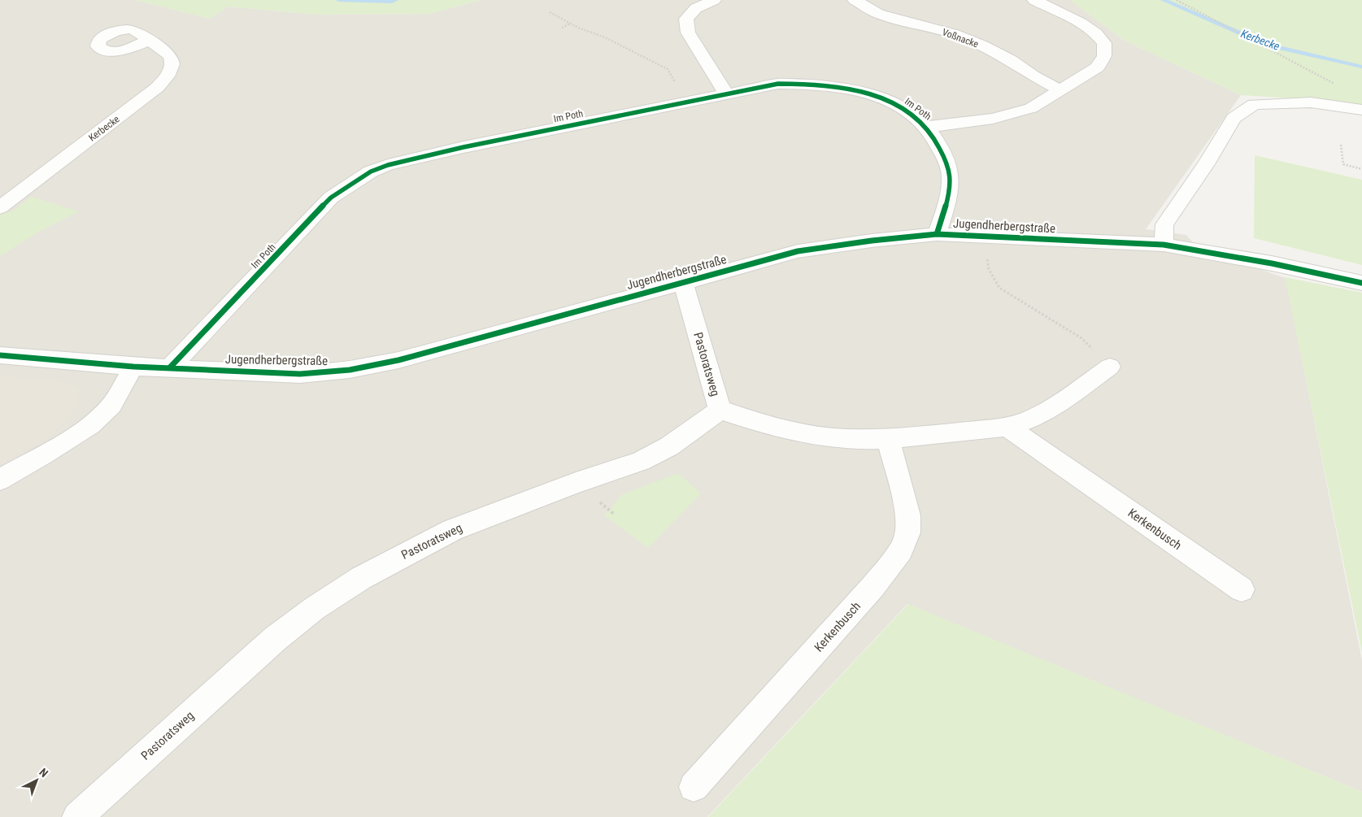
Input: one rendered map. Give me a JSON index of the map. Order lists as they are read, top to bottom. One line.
{"streets":{"street":["Voßnacke","Im Poth","Kerbecke","Jugendherbergstraße","Pastoratsweg","Kerkenbusch"]},"crossings":[["Im Poth","Jugendherbergstraße"],["Jugendherbergstraße","Pastoratsweg"]],"water":["Kerbecke"],"north":"top right"}
